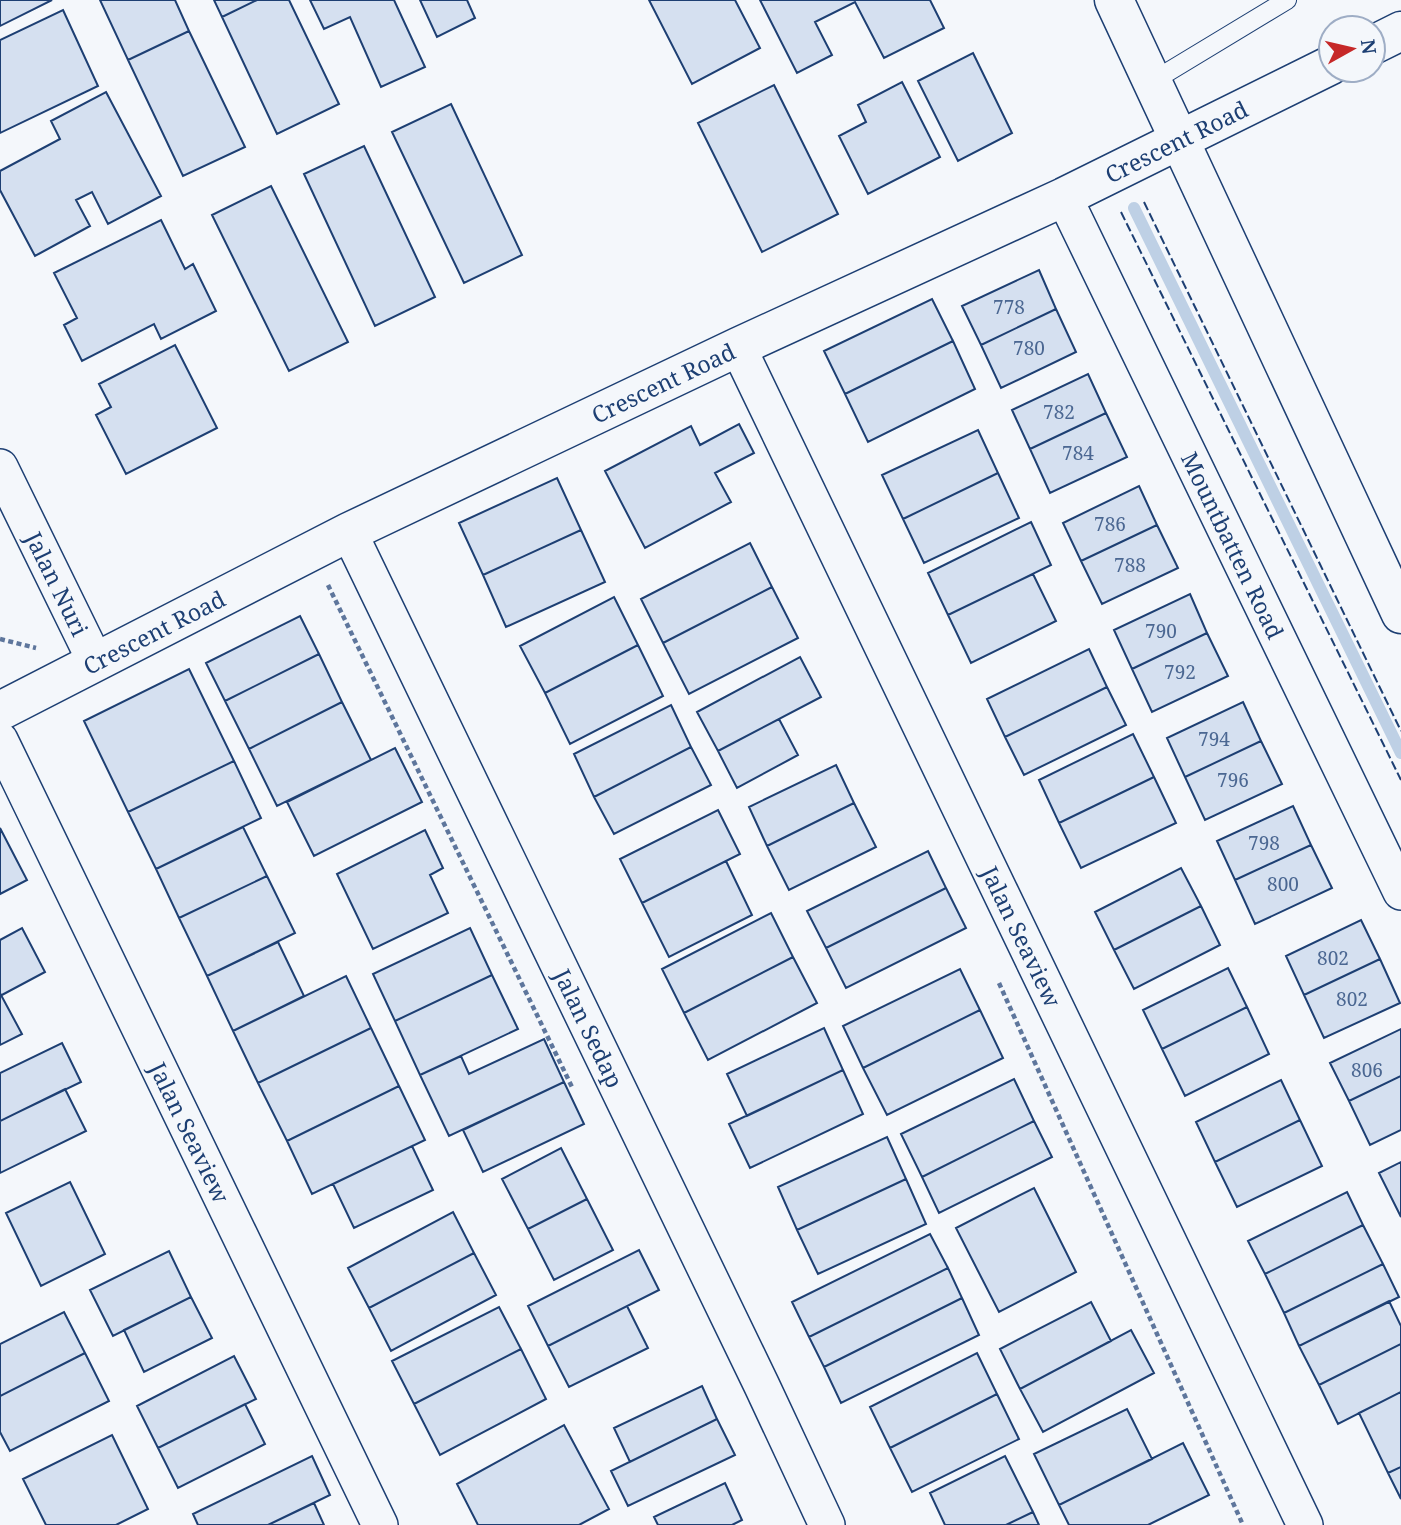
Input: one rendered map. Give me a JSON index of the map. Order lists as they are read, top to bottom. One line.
{"streets":{"street":["Crescent Road","Mountbatten Road","Jalan Nuri","Jalan Seaview","Jalan Sedap"]},"crossings":[["Crescent Road","Mountbatten Road"],["Crescent Road","Jalan Nuri"],["Crescent Road","Jalan Seaview"],["Crescent Road","Jalan Sedap"]],"house_numbers":["778","780","782","784","786","788","790","792","794","796","798","800","802","802","806"],"north":"right"}
